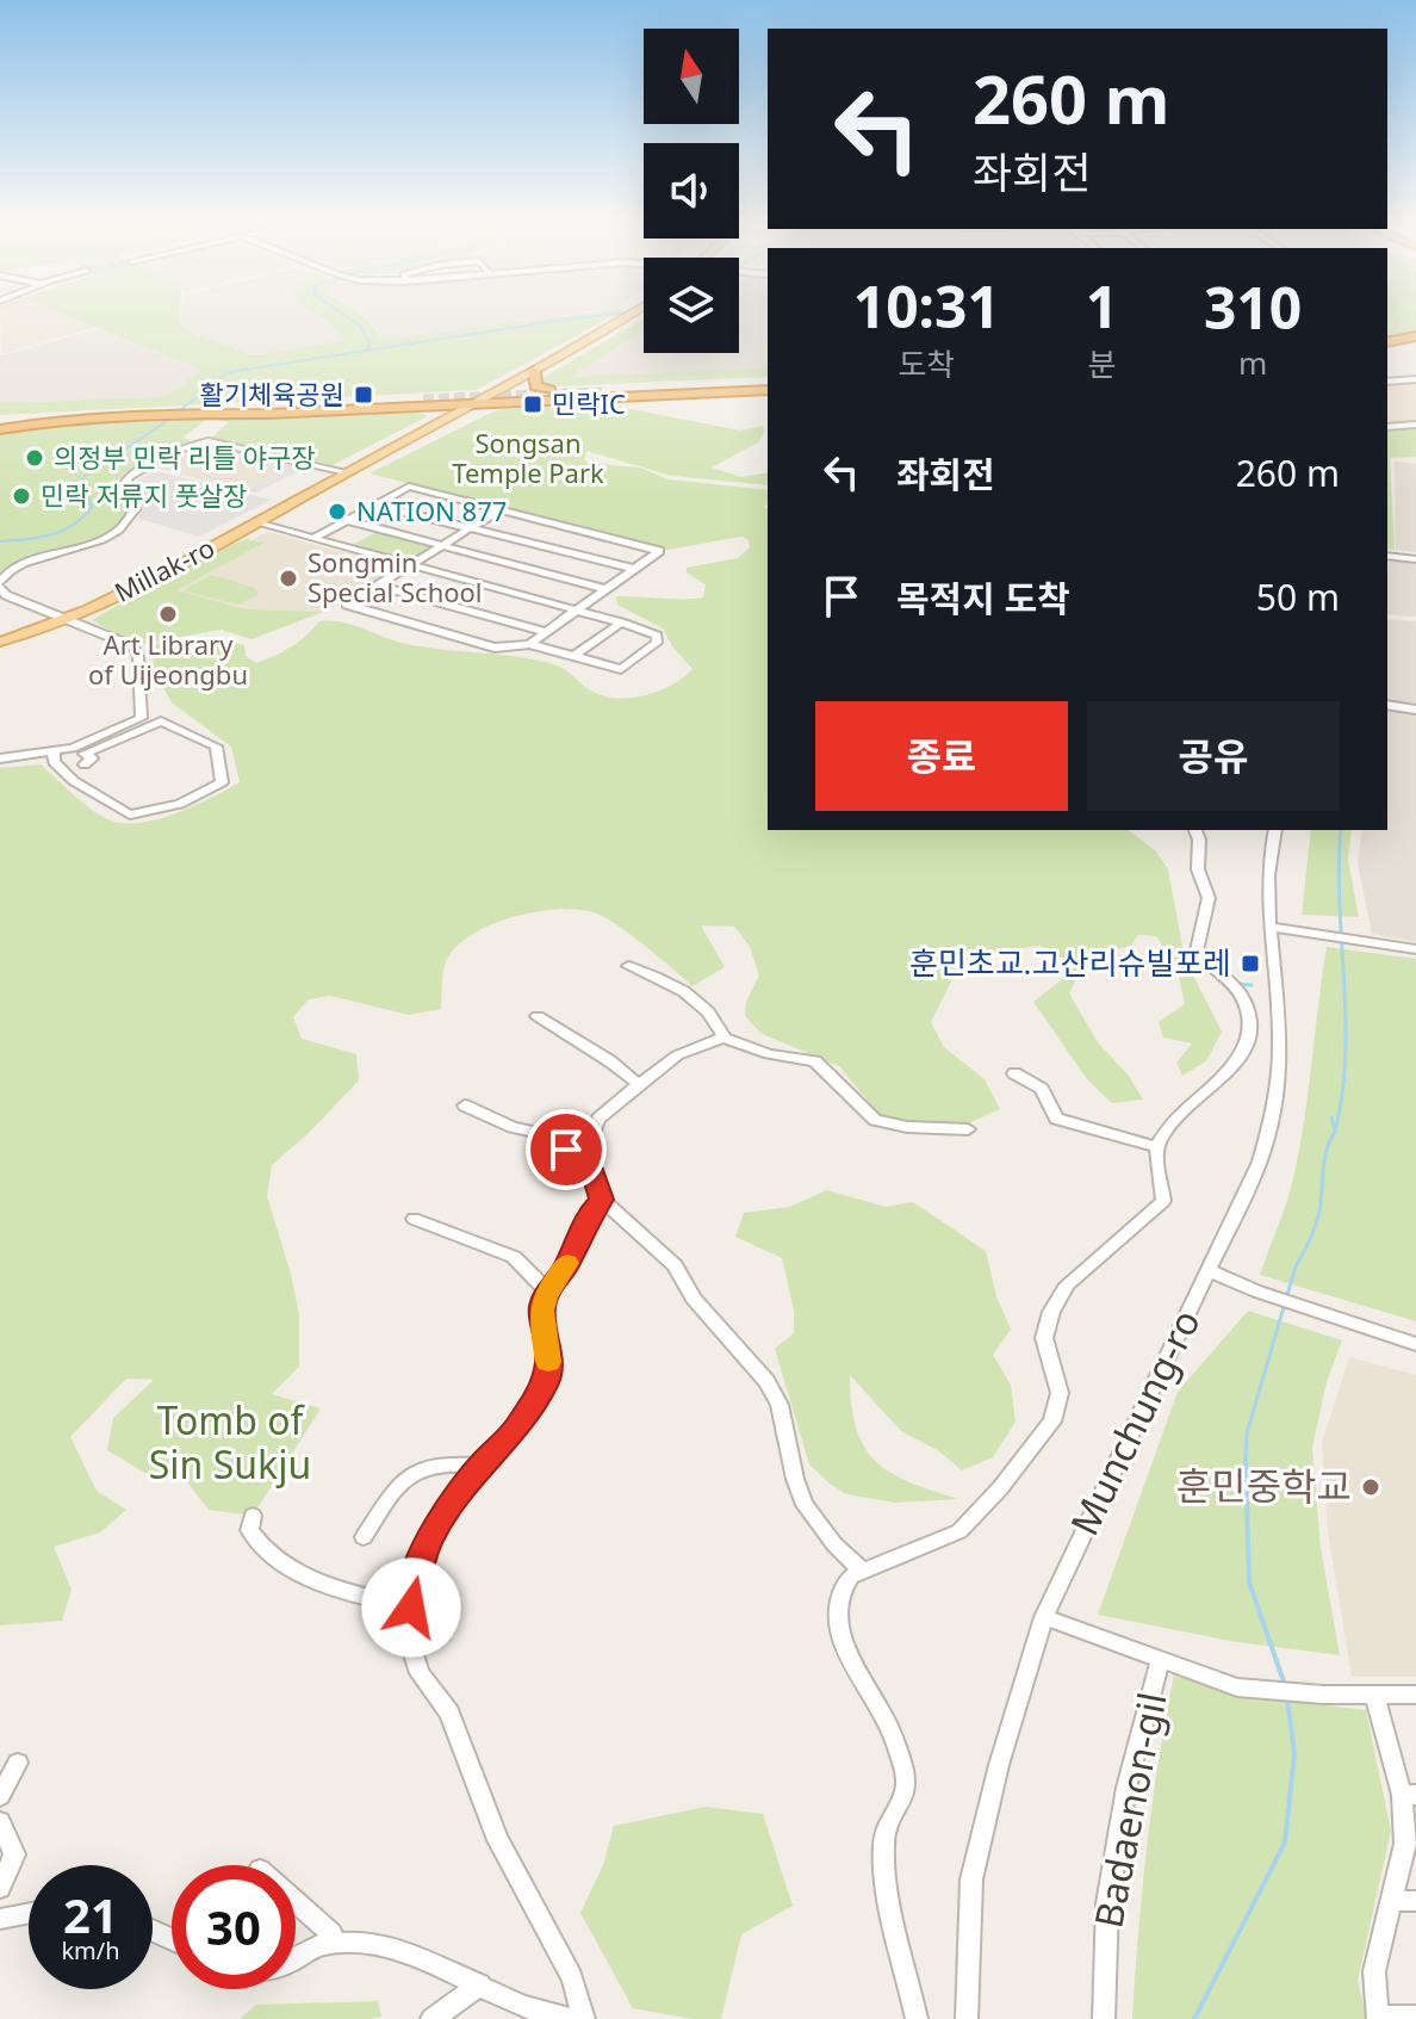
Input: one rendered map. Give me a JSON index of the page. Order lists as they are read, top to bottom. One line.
{"streets":{"main road":["Millak-ro"],"street":["Munchung-ro","Badaenon-gil"]},"parks":["Songsan Temple Park","Tomb of Sin Sukju"],"places":{"transit":["활기체육공원","민락IC","훈민초교.고산리슈빌포레"],"other":["의정부 민락 리틀 야구장","민락 저류지 풋살장","NATION 877","Songmin Special School","Art Library of Uijeongbu","훈민중학교"]},"north":"top","page":{"turn":["260 m","좌회전"],"eta":["10:31","도착","1","분","310","m"],"list":[{"name":"좌회전","value":"260 m"},{"name":"목적지 도착","value":"50 m"}],"buttons":["종료","공유"],"speed":"21 km/h","limit":"30"}}
